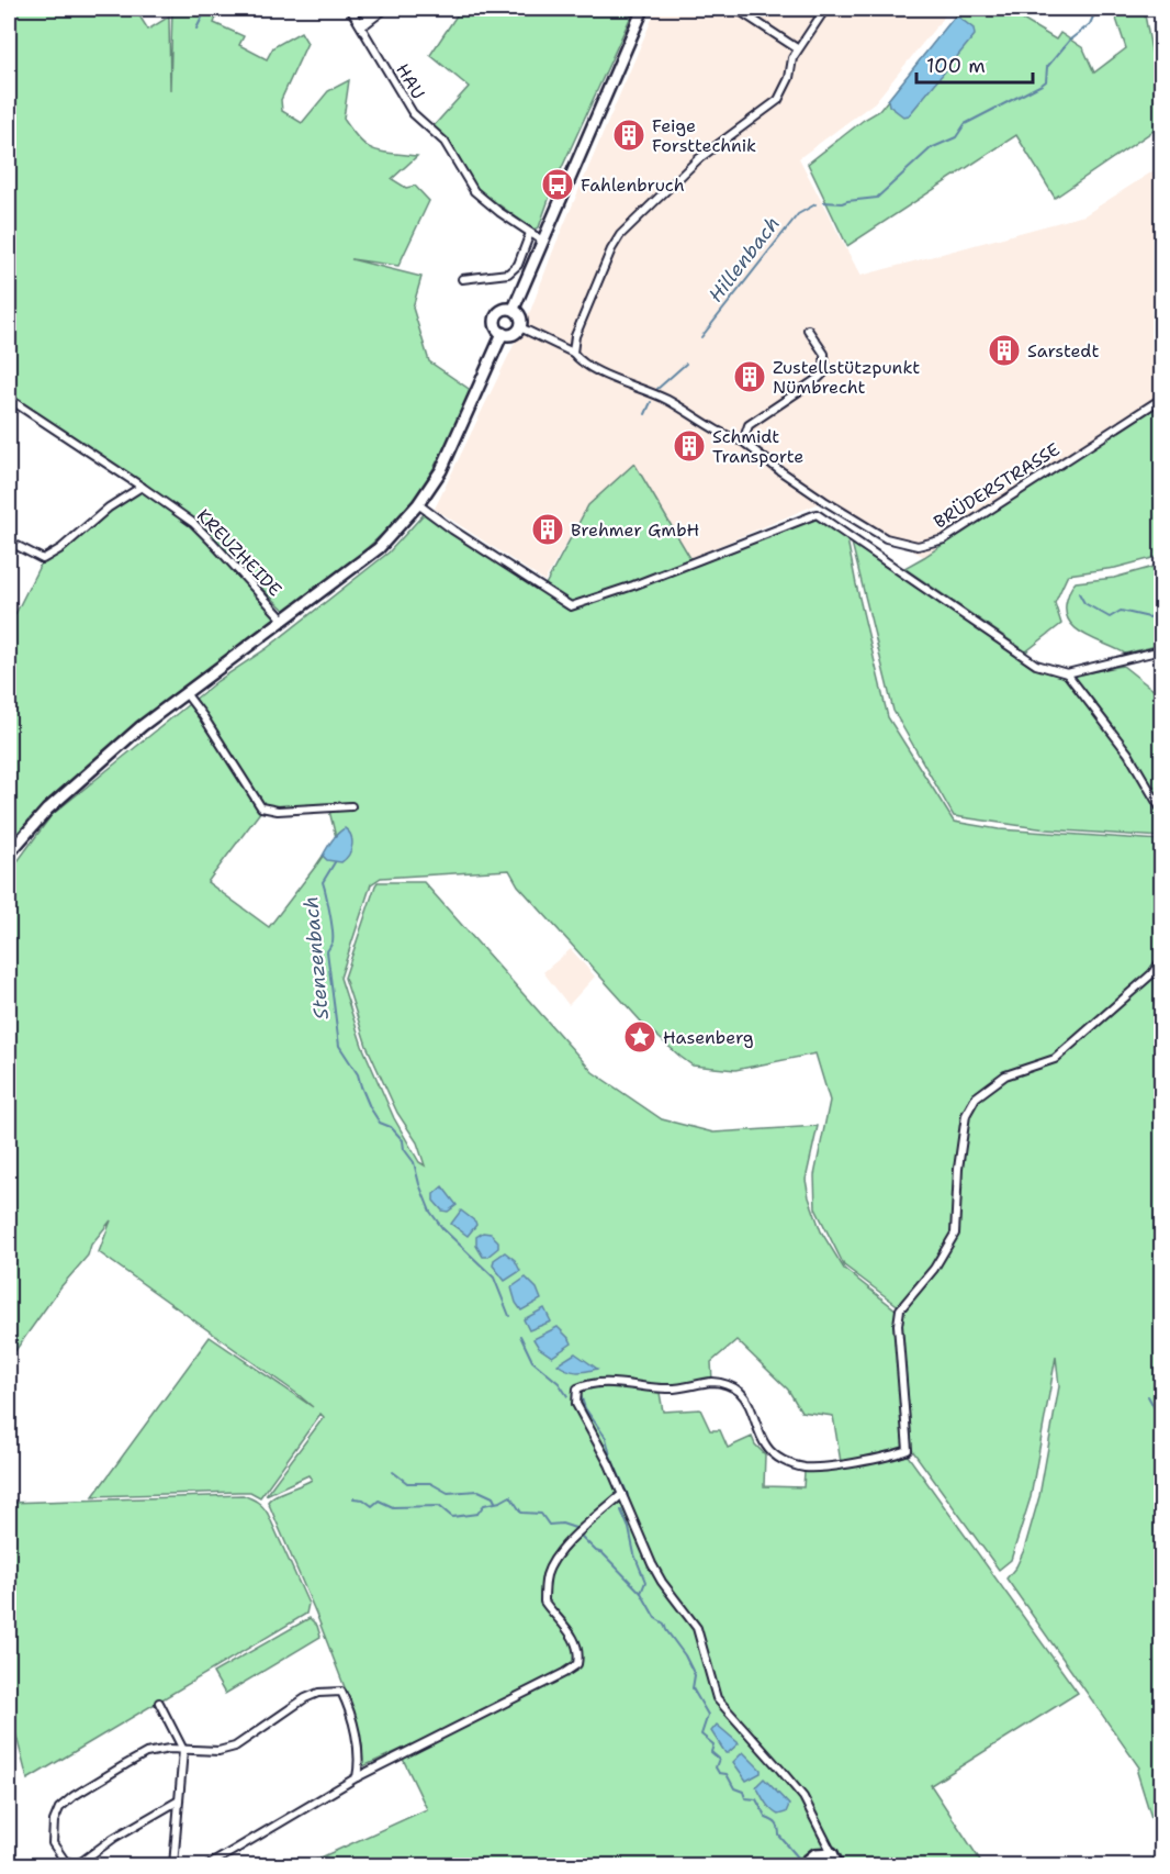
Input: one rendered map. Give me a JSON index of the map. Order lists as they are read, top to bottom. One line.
{"streets":{"street":["HAU","BRÜDERSTRASSE","KREUZHEIDE"]},"water":["Hillenbach","Stenzenbach"],"places":{"building":["Feige Forsttechnik","Sarstedt","Zustellstützpunkt Nümbrecht","Schmidt Transporte","Brehmer GmbH"],"bus stop":["Fahlenbruch"],"place":["Hasenberg"]},"scale_bar":"100 m"}
